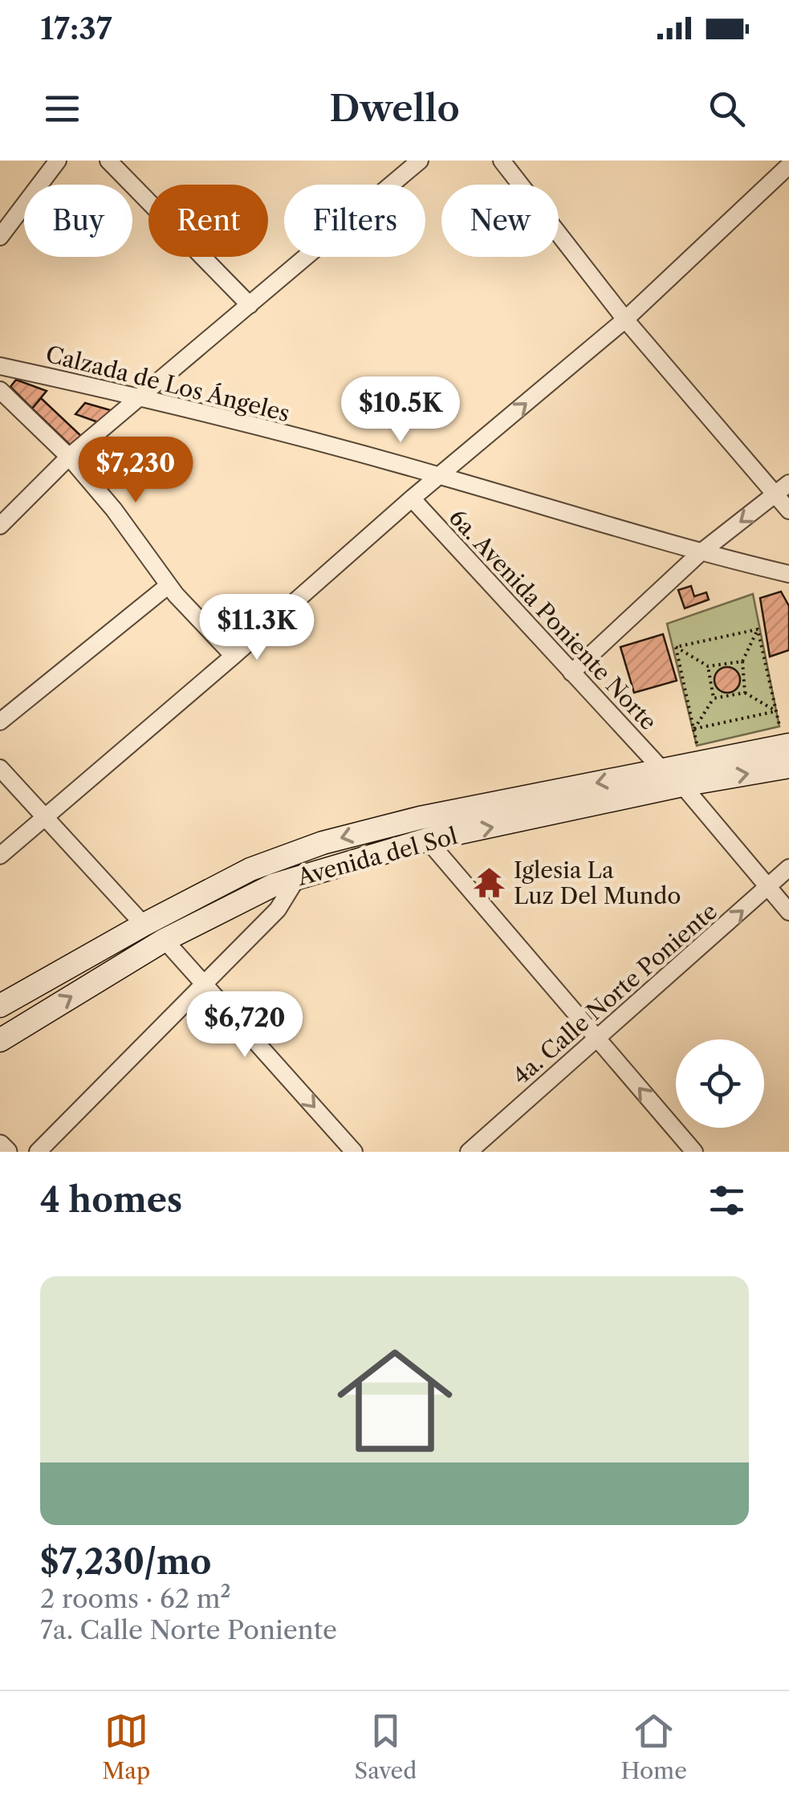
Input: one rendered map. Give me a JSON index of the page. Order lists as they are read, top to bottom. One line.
{"streets":{"main road":["Avenida del Sol"],"street":["Calzada de Los Ángeles","6a. Avenida Poniente Norte","4a. Calle Norte Poniente"]},"crossings":[["6a. Avenida Poniente Norte","Avenida del Sol"]],"one_way":["4a. Calle Norte Poniente"],"places":{"temple":["Iglesia La Luz Del Mundo"]},"page":{"status":"17:37","header":"Dwello","chip":["Buy","Rent","Filters","New"],"price":["$10.5K","$7,230","$11.3K","$6,720"],"heading":"4 homes","list":[{"name":"$7,230/mo","note":"2 rooms · 62 m² · 7a. Calle Norte Poniente"}],"tabs":["Map","Saved","Home"]}}
